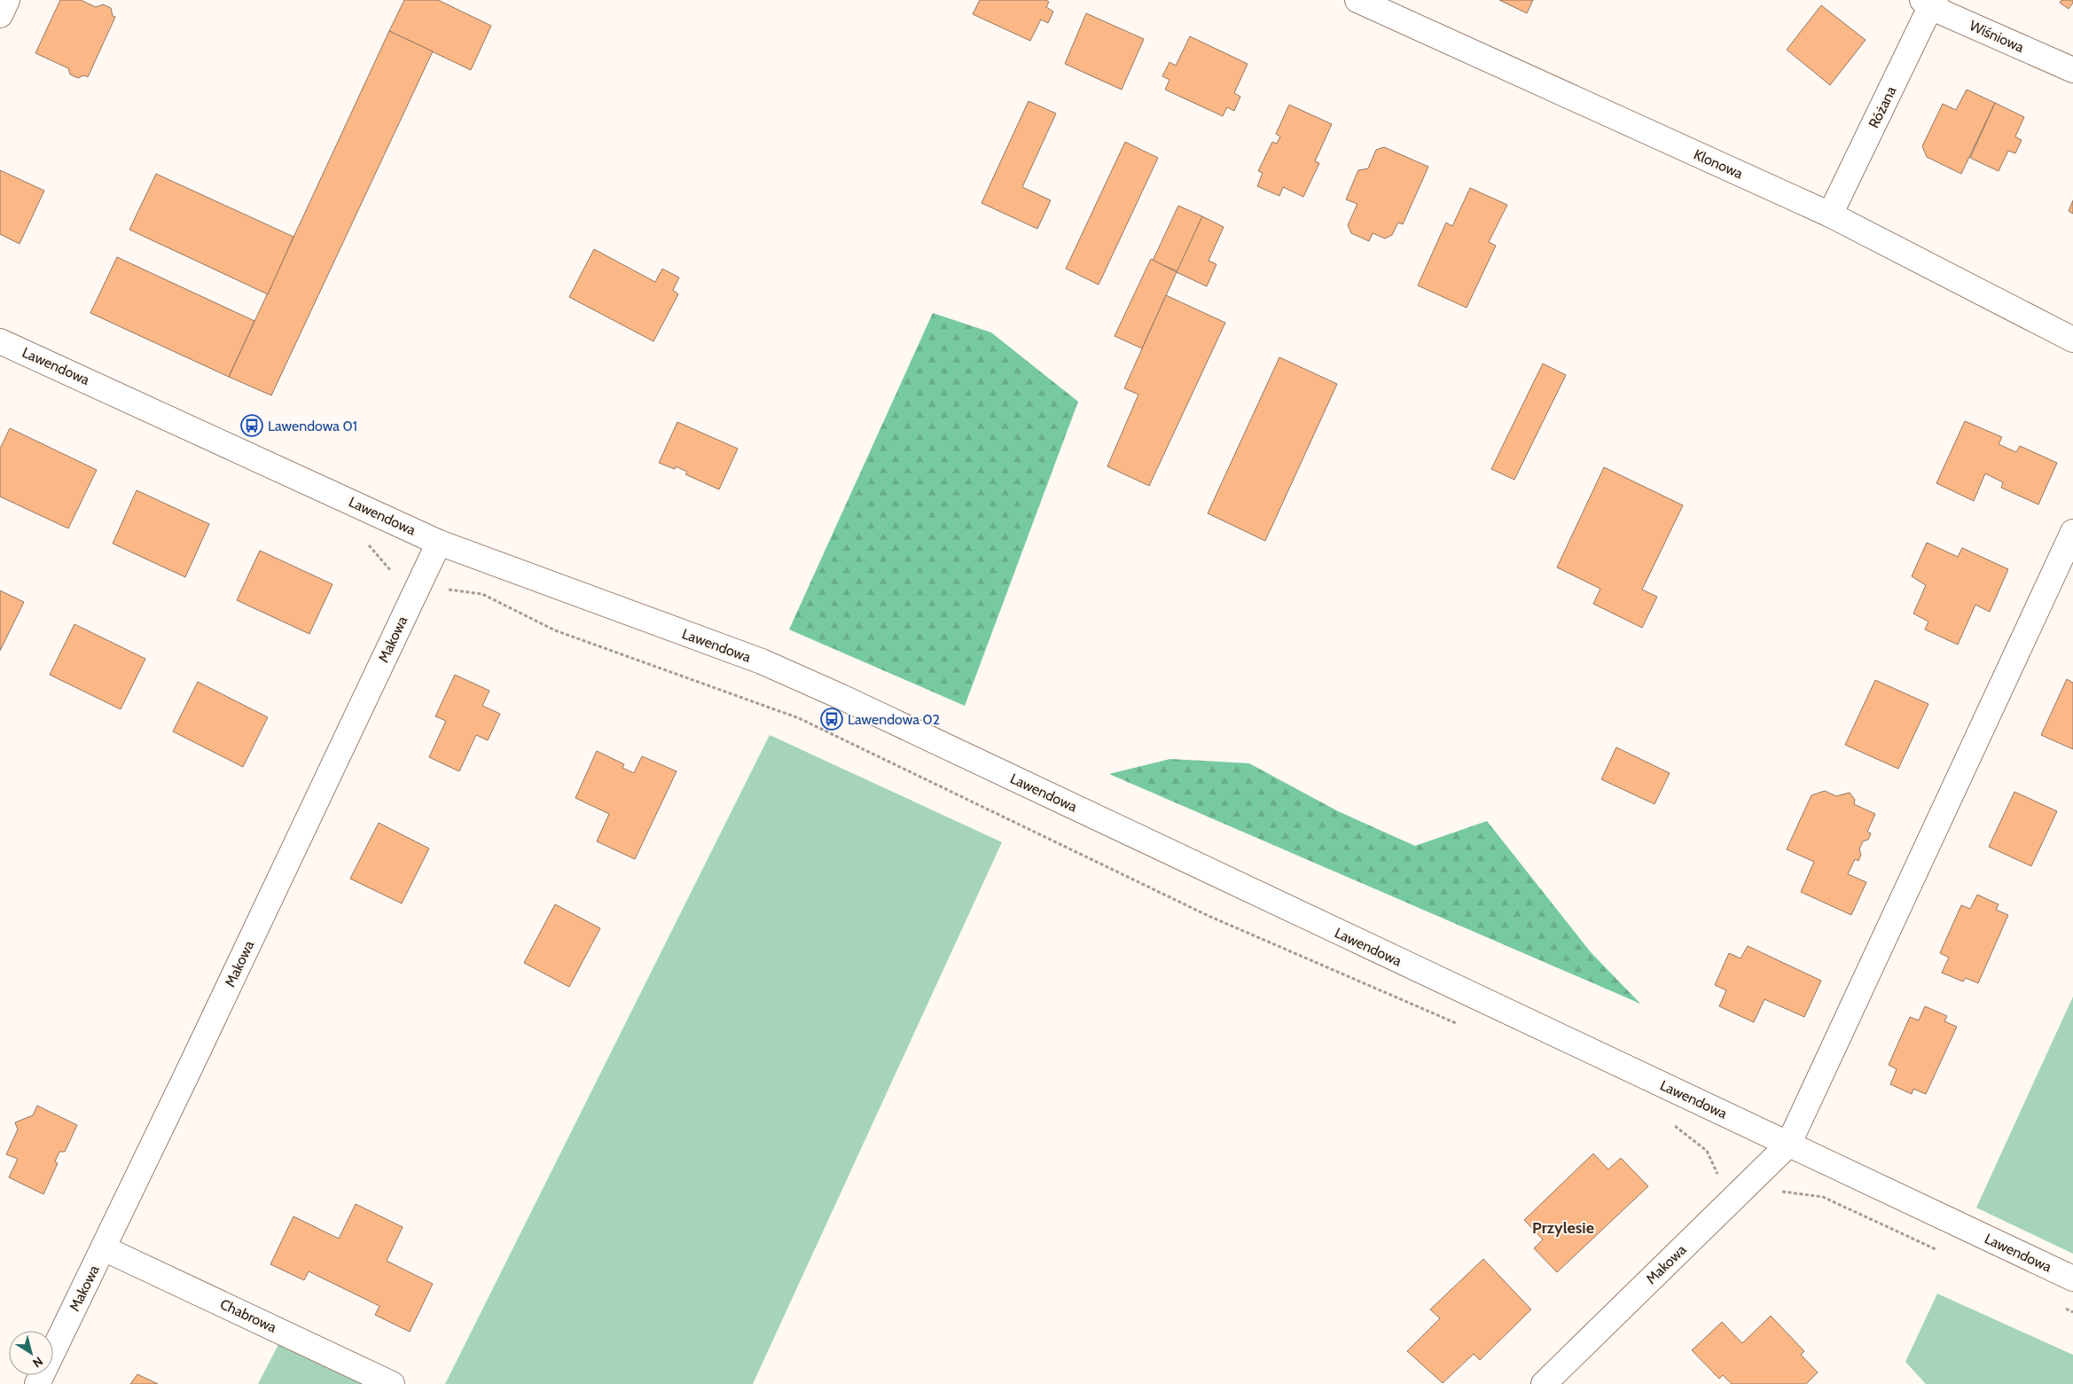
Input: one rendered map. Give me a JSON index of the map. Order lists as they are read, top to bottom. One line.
{"streets":{"street":["Wiśniowa","Różana","Klonowa","Lawendowa","Makowa","Chabrowa"]},"crossings":[["Wiśniowa","Różana"],["Różana","Klonowa"],["Lawendowa","Makowa"],["Makowa","Chabrowa"]],"districts":["Przylesie"],"places":{"bus stop":["Lawendowa 01","Lawendowa 02"]},"north":"bottom right"}
